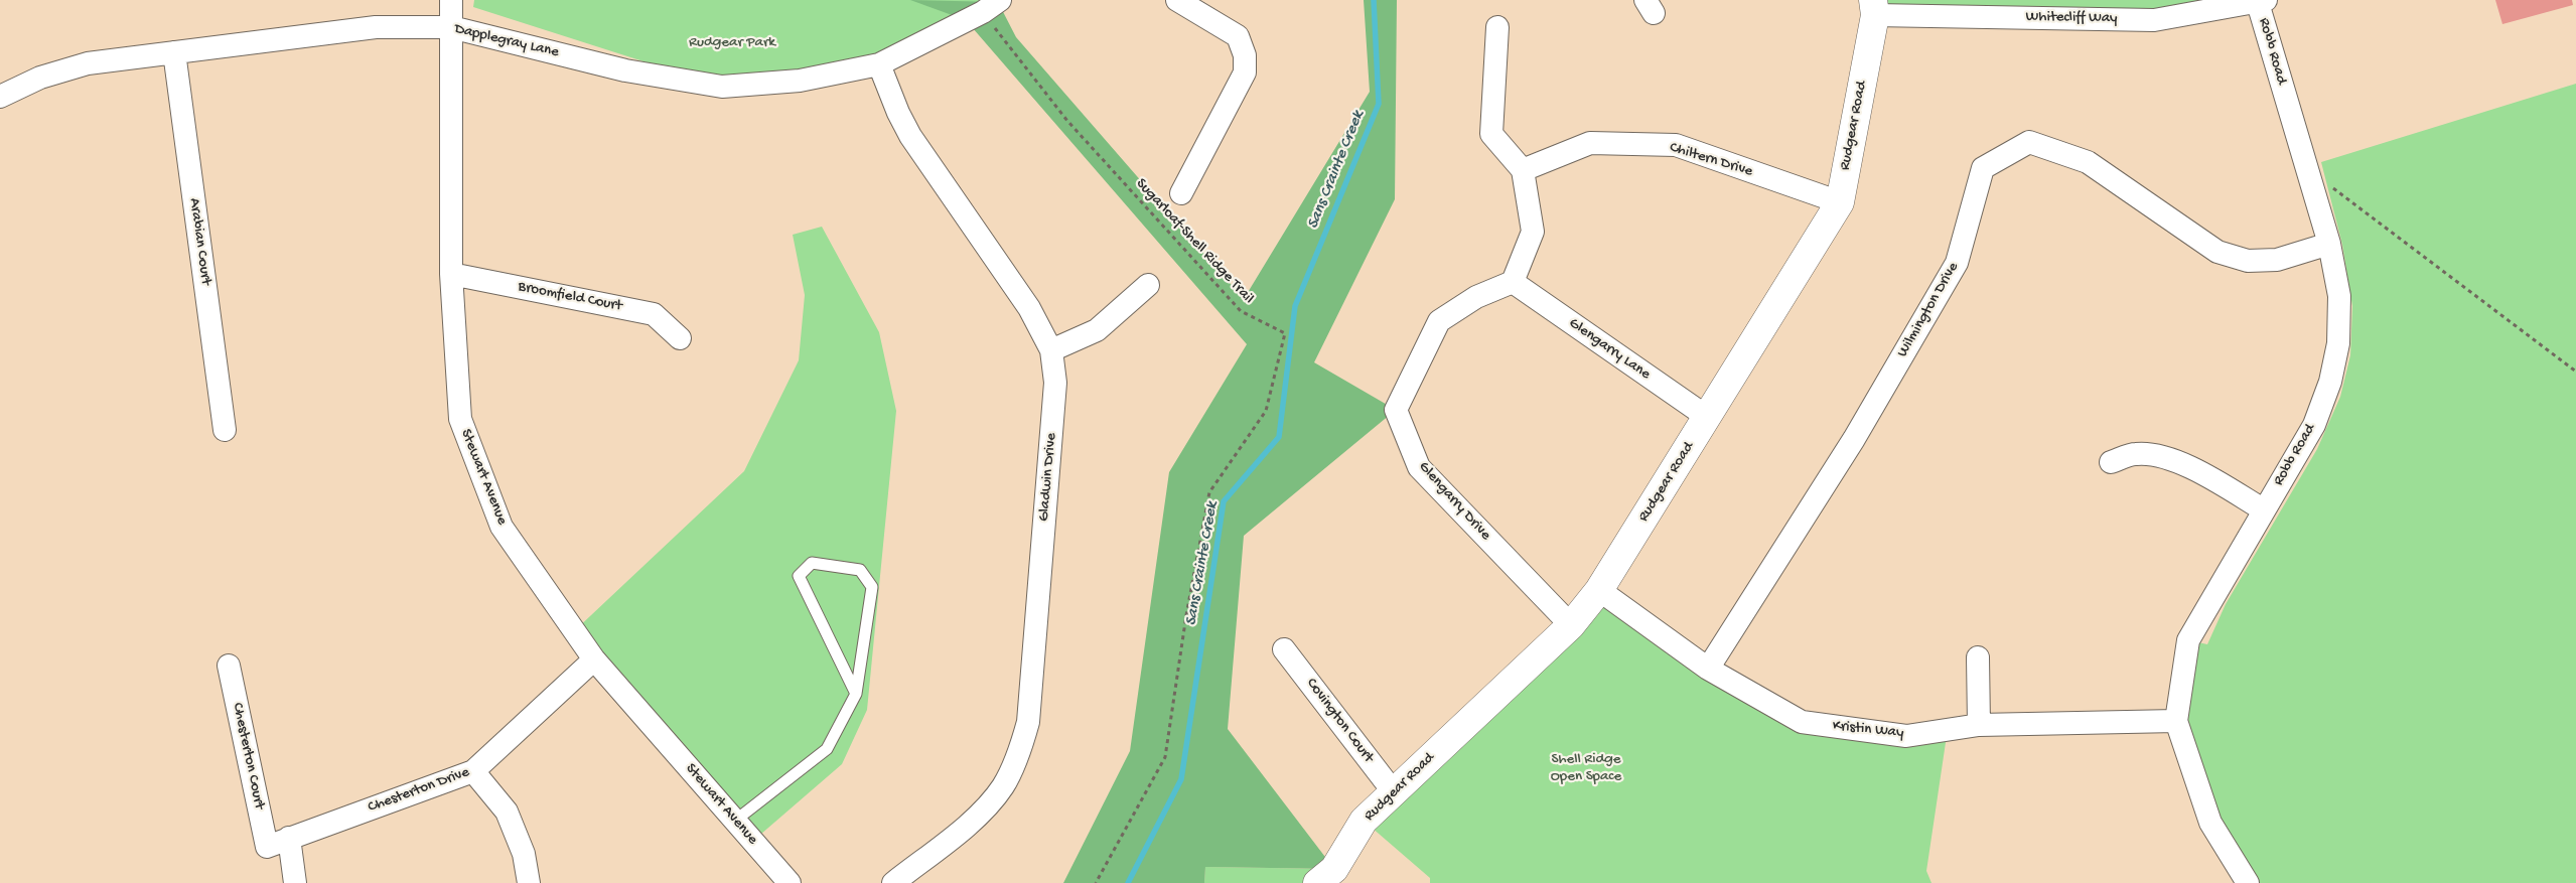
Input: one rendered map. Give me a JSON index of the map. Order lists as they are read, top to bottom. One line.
{"streets":{"street":["Whitecliff Way","Dapplegray Lane","Robb Road","Rudgear Road","Chiltern Drive","Arabian Court","Broomfield Court","Wilmington Drive","Glengarry Lane","Stewart Avenue","Gladwin Drive","Glengarry Drive","Covington Court","Kristin Way","Chesterton Court","Chesterton Drive"],"path":["Sugarloaf-Shell Ridge Trail"]},"crossings":[["Whitecliff Way","Robb Road"],["Whitecliff Way","Rudgear Road"],["Dapplegray Lane","Arabian Court"],["Dapplegray Lane","Sugarloaf-Shell Ridge Trail"],["Dapplegray Lane","Stewart Avenue"],["Dapplegray Lane","Gladwin Drive"],["Robb Road","Wilmington Drive"],["Robb Road","Kristin Way"],["Rudgear Road","Chiltern Drive"],["Rudgear Road","Glengarry Lane"],["Rudgear Road","Glengarry Drive"],["Rudgear Road","Covington Court"],["Rudgear Road","Kristin Way"],["Broomfield Court","Stewart Avenue"],["Wilmington Drive","Kristin Way"],["Glengarry Lane","Glengarry Drive"],["Stewart Avenue","Chesterton Drive"],["Chesterton Court","Chesterton Drive"]],"water":["Sans Crainte Creek"],"parks":["Rudgear Park","Shell Ridge Open Space"]}
